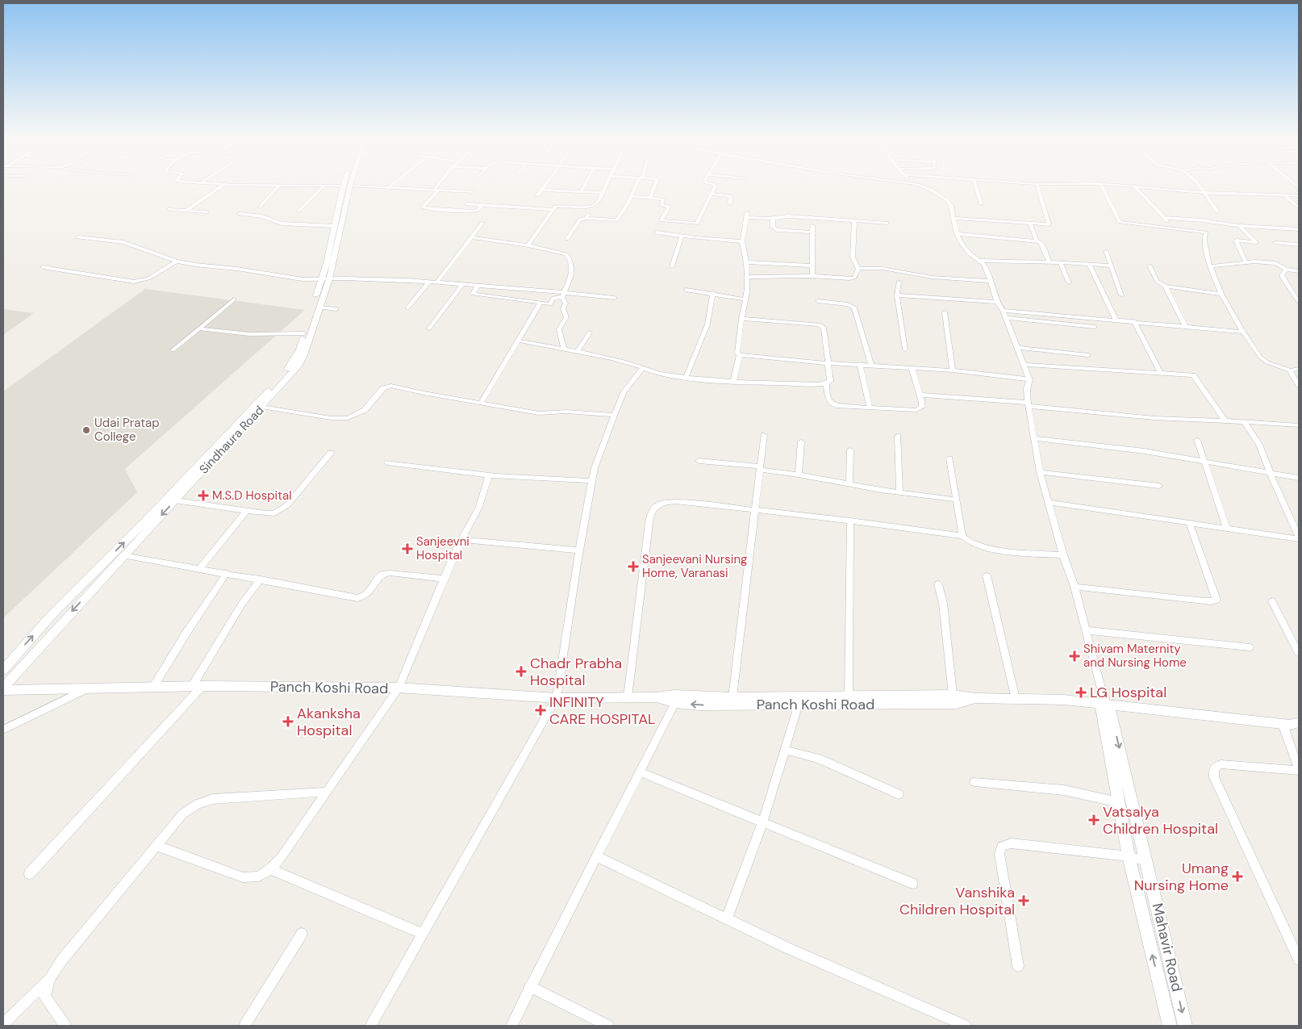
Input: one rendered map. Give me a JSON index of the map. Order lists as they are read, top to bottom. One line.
{"streets":{"street":["Sindhaura Road","Panch Koshi Road","Mahavir Road"]},"crossings":[["Sindhaura Road","Panch Koshi Road"],["Panch Koshi Road","Mahavir Road"]],"places":{"other":["Udai Pratap College"],"health":["M.S.D Hospital","Sanjeevni Hospital","Sanjeevani Nursing Home, Varanasi","Shivam Maternity and Nursing Home","Chadr Prabha Hospital","LG Hospital","INFINITY CARE HOSPITAL","Akanksha Hospital","Vatsalya Children Hospital","Umang Nursing Home","Vanshika Children Hospital"]}}
